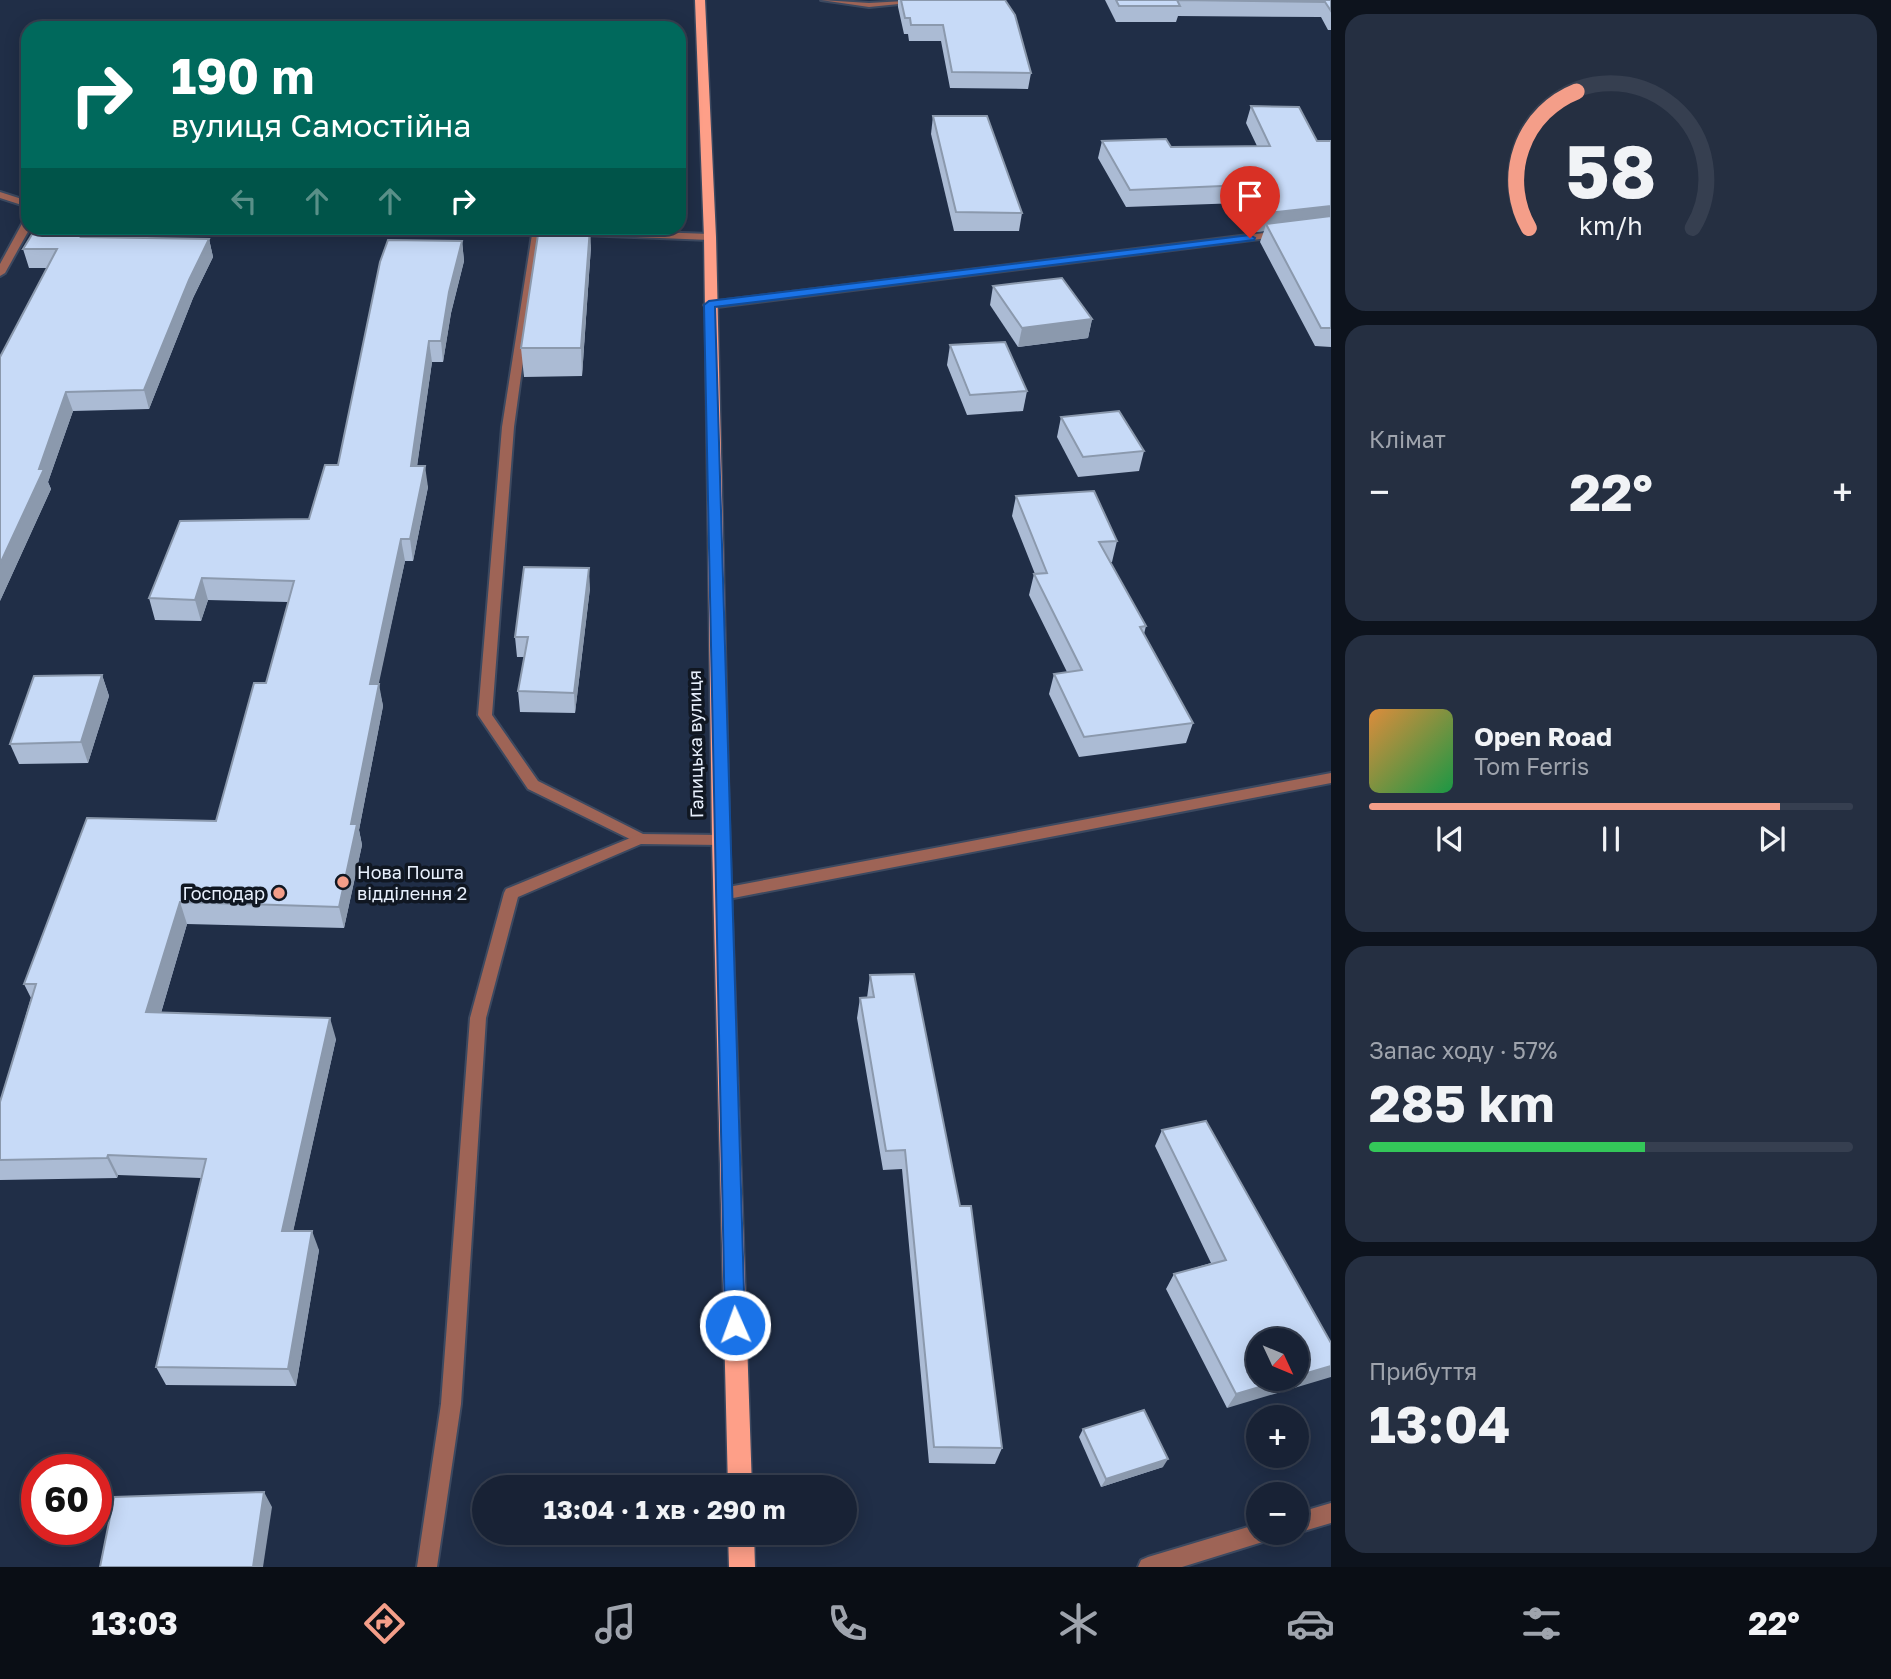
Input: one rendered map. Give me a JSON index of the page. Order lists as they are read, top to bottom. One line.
{"streets":{"main road":["Галицька вулиця"]},"places":["Нова Пошта відділення 2","Господар"],"north":"bottom right","page":{"turn":["190 m","вулиця Самостійна"],"tile":["Клімат",["Запас ходу · 57%","285 km"],["Прибуття","13:04"]],"heat":["−","22°","+"],"song":["Open Road","Tom Ferris"],"map_buttons":["+","−"],"limit":"60","trip":"13:04 · 1 хв · 290 m","tabs":["13:03","22°"],"gauge":["58","km/h"]}}
